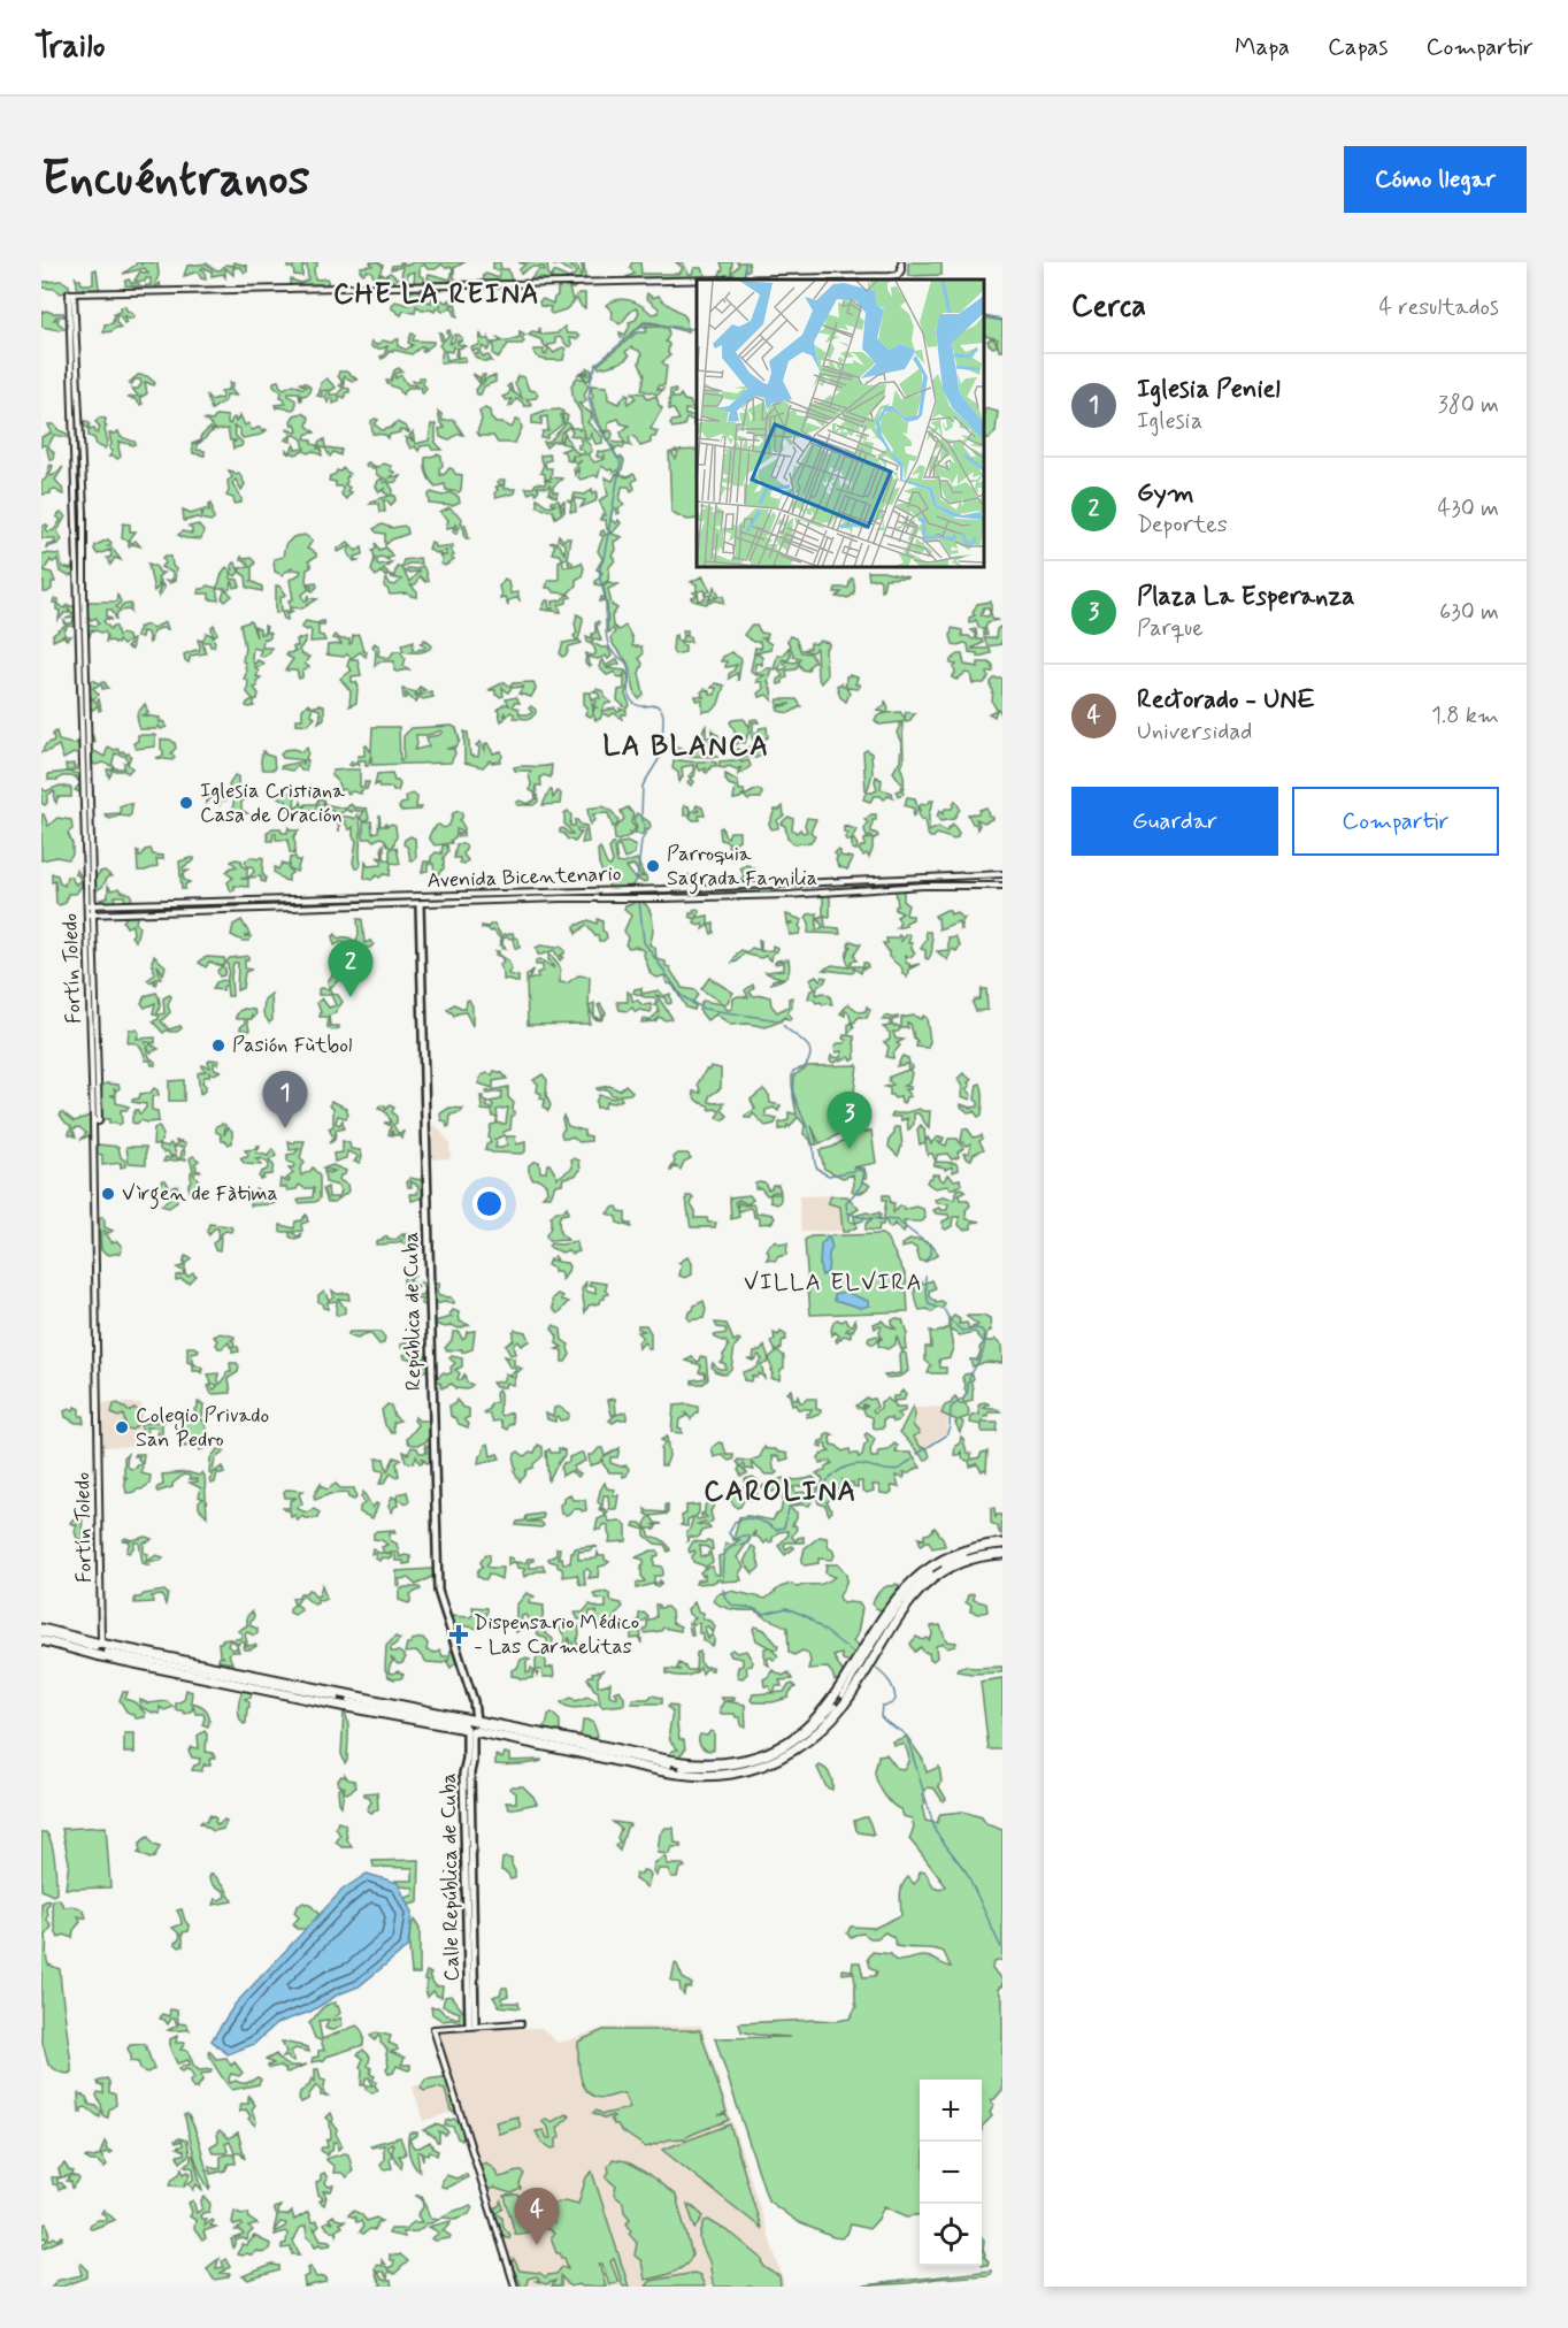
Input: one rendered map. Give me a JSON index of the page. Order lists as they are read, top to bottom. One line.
{"streets":{"main road":["República de Cuba","Calle República de Cuba"],"street":["Avenida Bicentenario","Fortín Toledo"]},"crossings":[["Avenida Bicentenario","Fortín Toledo"],["Avenida Bicentenario","República de Cuba"],["República de Cuba","Calle República de Cuba"]],"districts":["CHE LA REINA","LA BLANCA","VILLA ELVIRA","CAROLINA"],"places":{"other":["Iglesia Cristiana Casa de Oración","Parroquia Sagrada Familia","Pasión Fùtbol","Vìrgen de Fàtima","Colegio Privado San Pedro"],"health":["Dispensario Médico - Las Carmelitas"]},"page":{"header":"Trailo","nav":["Mapa","Capas","Compartir"],"buttons":["Cómo llegar",["Guardar","Compartir"]],"title":"Encuéntranos","heading":["Cerca","4 resultados"],"list":[{"mark":"1","name":"Iglesia Peniel","note":"Iglesia","value":"380 m"},{"mark":"2","name":"Gym","note":"Deportes","value":"430 m"},{"mark":"3","name":"Plaza La Esperanza","note":"Parque","value":"630 m"},{"mark":"4","name":"Rectorado - UNE","note":"Universidad","value":"1.8 km"}],"pins":["2","1","3","4"],"map_buttons":["+","−"]}}
